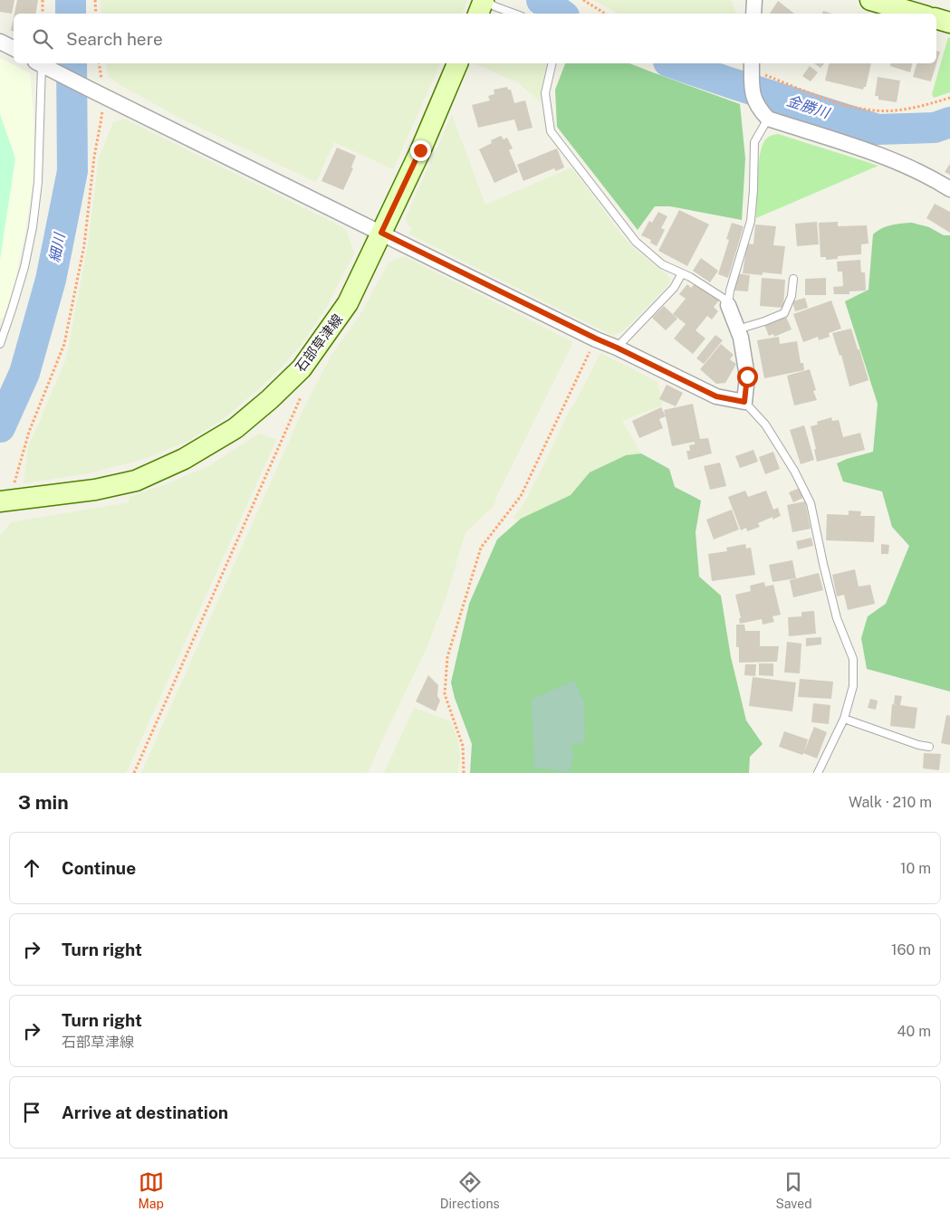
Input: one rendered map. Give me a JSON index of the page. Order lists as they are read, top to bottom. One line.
{"streets":{"main road":["石部草津線"]},"water":["金勝川","細川"],"page":{"search":"Search here","heading":["3 min","Walk · 210 m"],"list":[["Continue","10 m"],["Turn right","160 m"],["Turn right","石部草津線","40 m"],"Arrive at destination"],"nav":["Map","Directions","Saved"]}}
